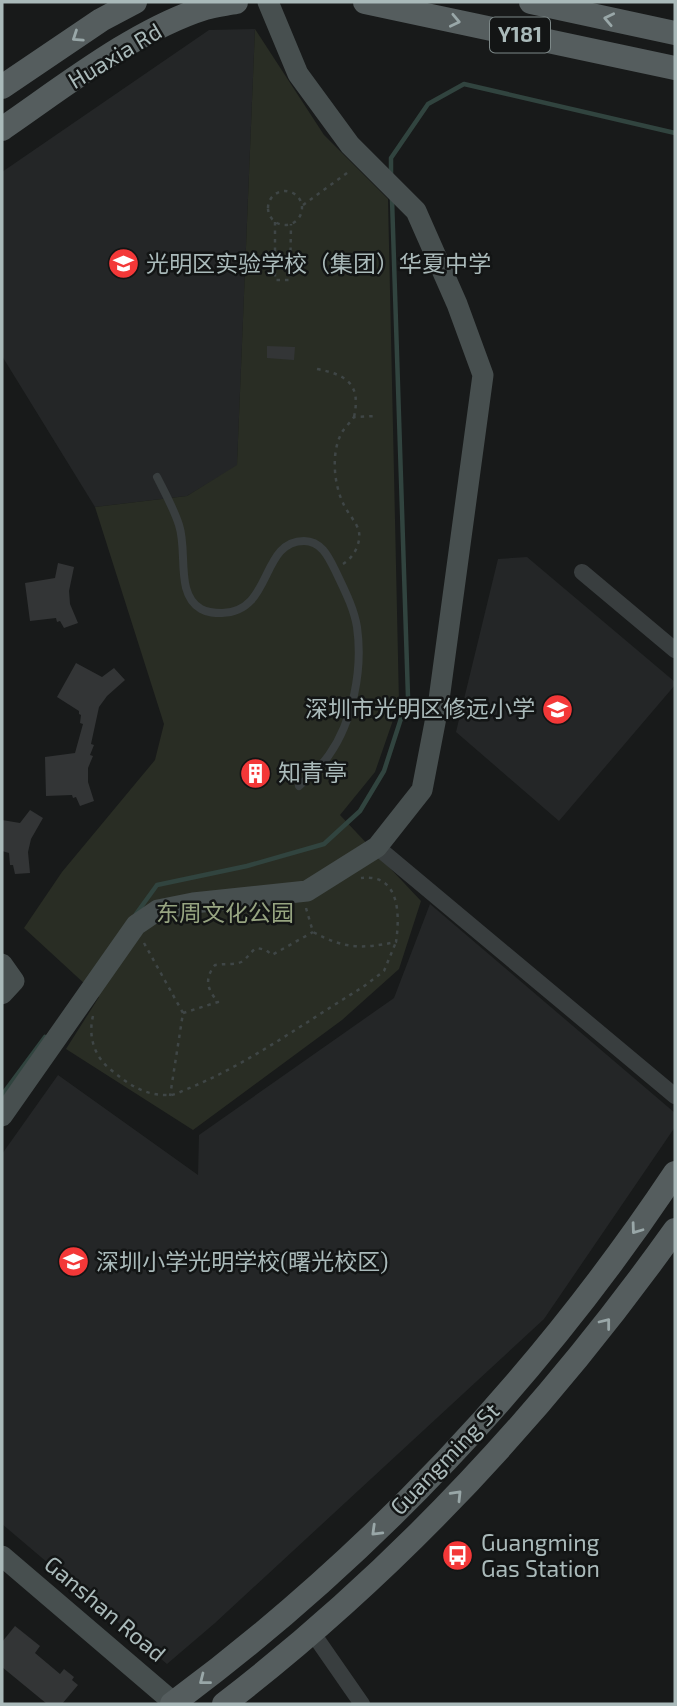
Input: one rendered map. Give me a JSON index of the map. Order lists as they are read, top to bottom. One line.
{"streets":{"main road":["Y181","Huaxia Rd","Guangming St"],"street":["Ganshan Road"]},"crossings":[["Guangming St","Ganshan Road"]],"parks":["东周文化公园"],"places":{"school or university":["光明区实验学校（集团）华夏中学","深圳市光明区修远小学","深圳小学光明学校(曙光校区)"],"building":["知青亭"],"bus stop":["Guangming Gas Station"]}}
